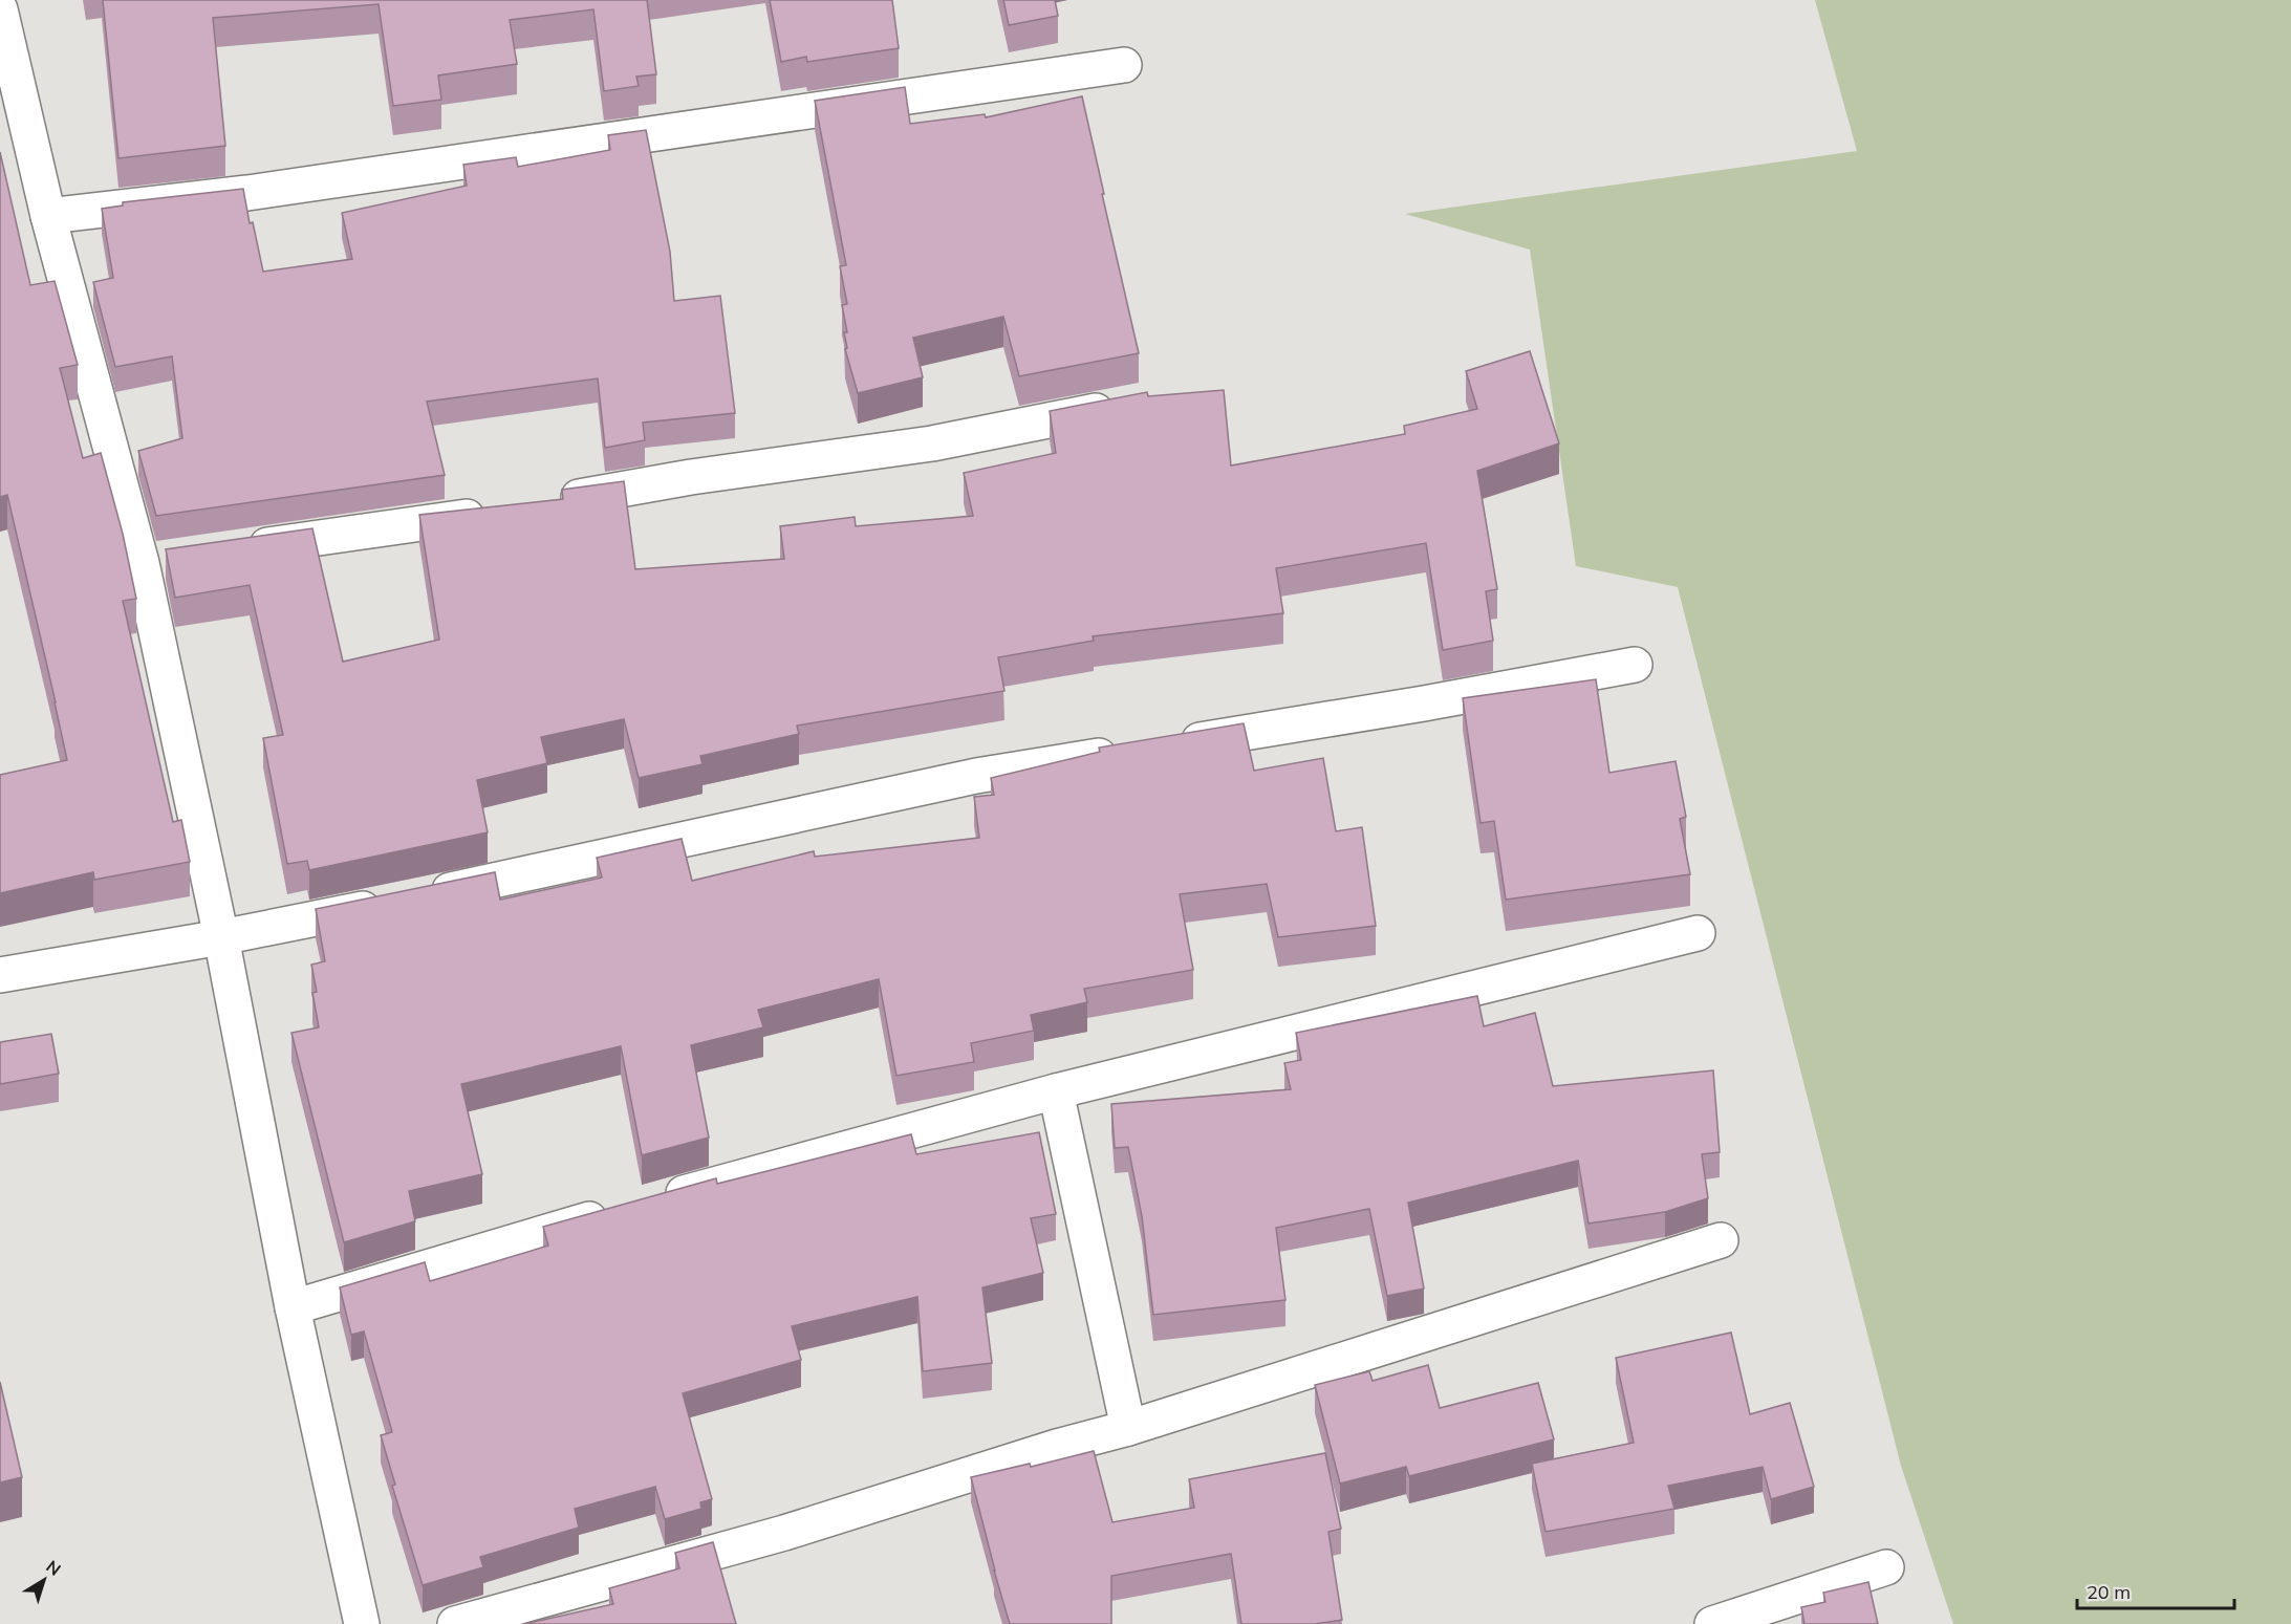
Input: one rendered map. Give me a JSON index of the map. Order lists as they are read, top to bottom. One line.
{"scale_bar":"20 m","north":"top right"}
